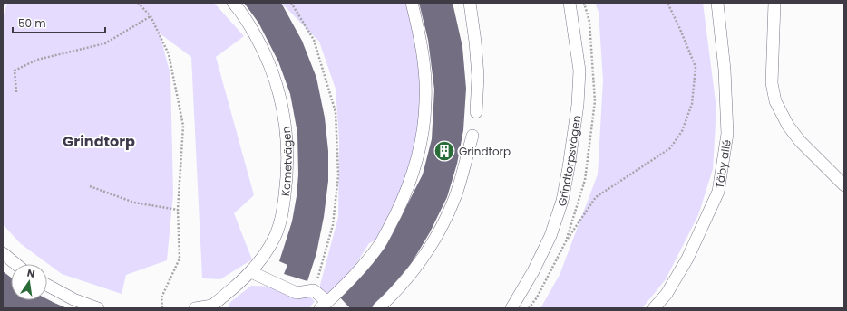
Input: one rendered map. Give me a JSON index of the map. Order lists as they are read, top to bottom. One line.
{"streets":{"street":["Kometvägen","Grindtorpsvägen","Täby allé"]},"districts":["Grindtorp"],"places":{"building":["Grindtorp"]},"scale_bar":"50 m","north":"top"}
